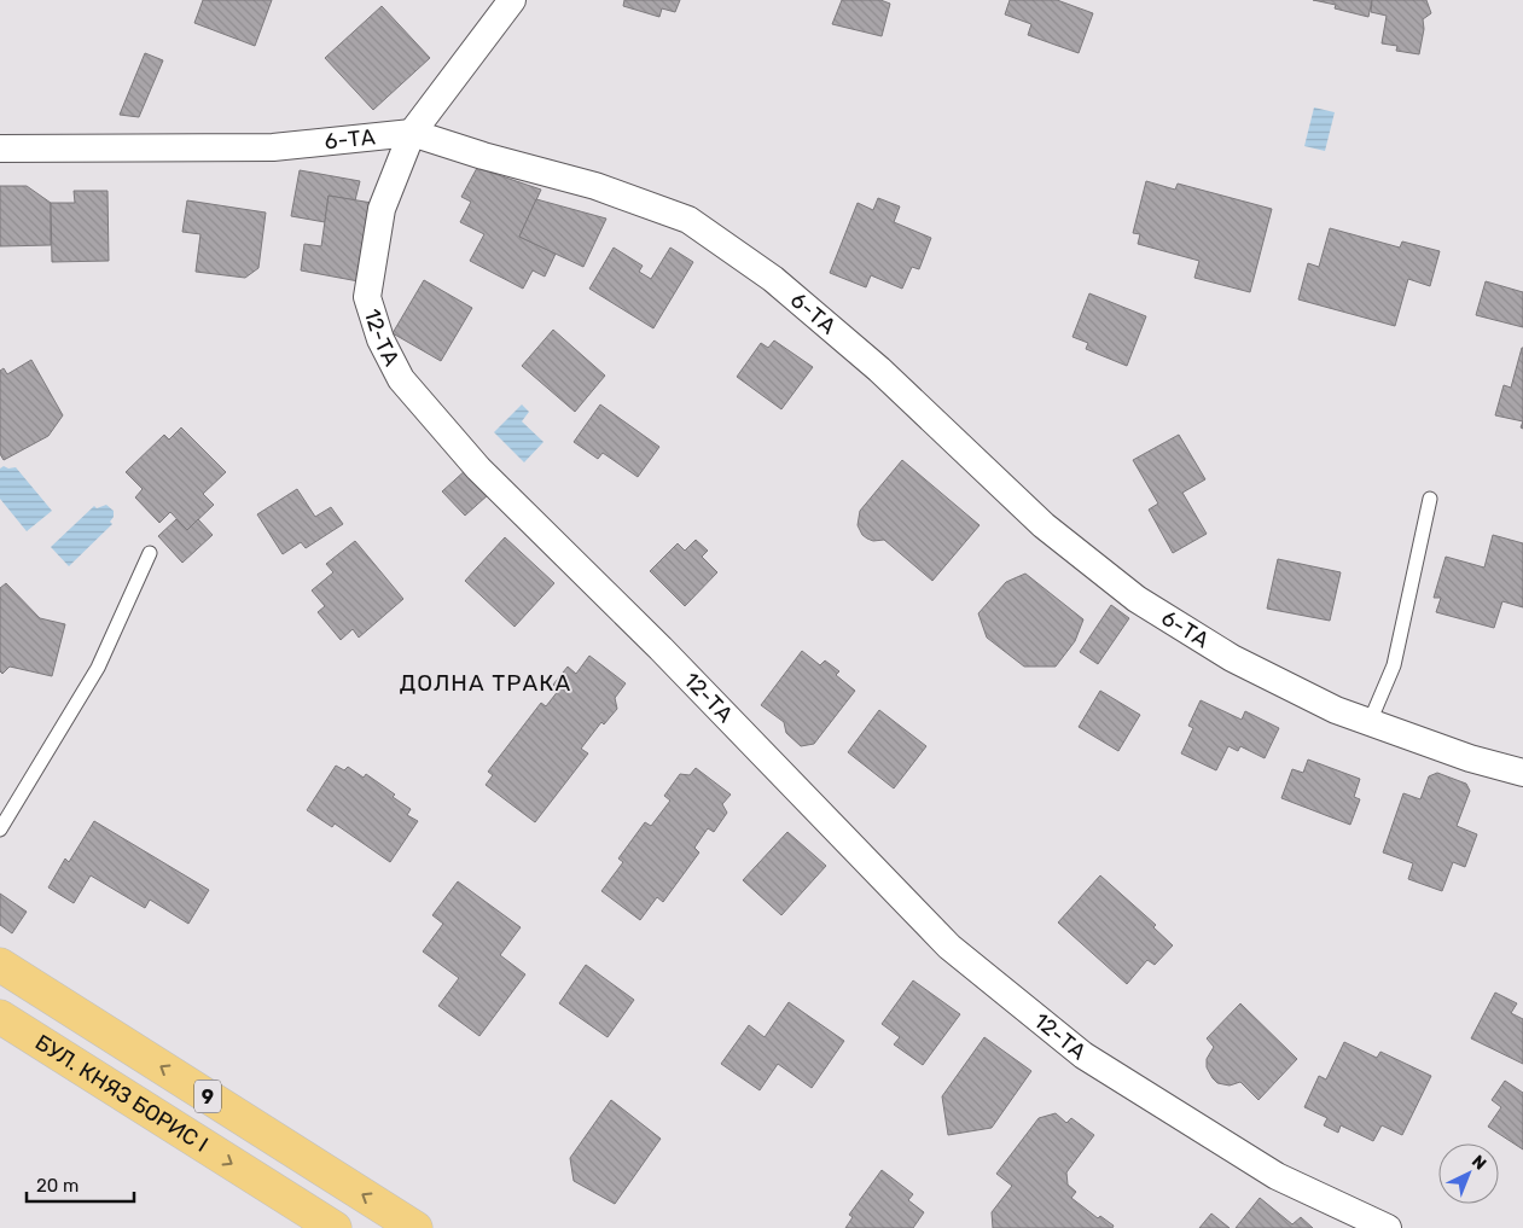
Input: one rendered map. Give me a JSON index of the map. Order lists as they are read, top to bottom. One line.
{"streets":{"highway":["БУЛ. КНЯЗ БОРИС I","9"],"street":["6-ТА","12-ТА"]},"crossings":[["6-ТА","12-ТА"]],"districts":["ДОЛНА ТРАКА"],"scale_bar":"20 m","north":"top right"}
